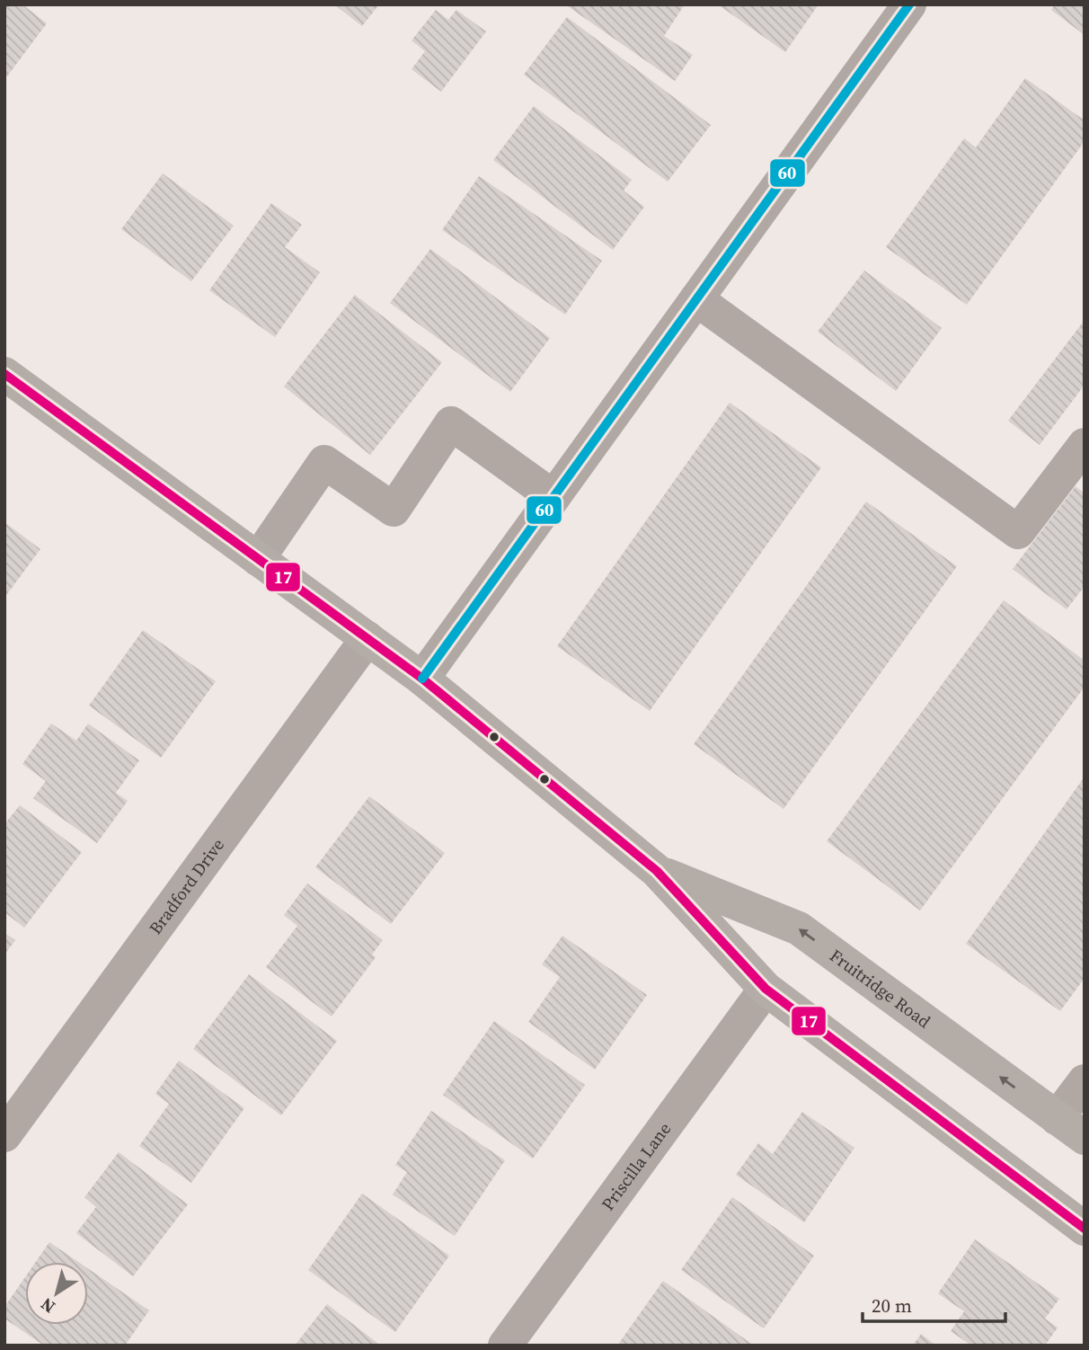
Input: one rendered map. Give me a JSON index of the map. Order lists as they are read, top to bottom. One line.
{"streets":{"main road":["Fruitridge Road"],"street":["Bradford Drive","Priscilla Lane"]},"crossings":[["Bradford Drive","Fruitridge Road"],["Fruitridge Road","Priscilla Lane"]],"lines":["transit line 60","transit line 17"],"scale_bar":"20 m","north":"bottom left"}
